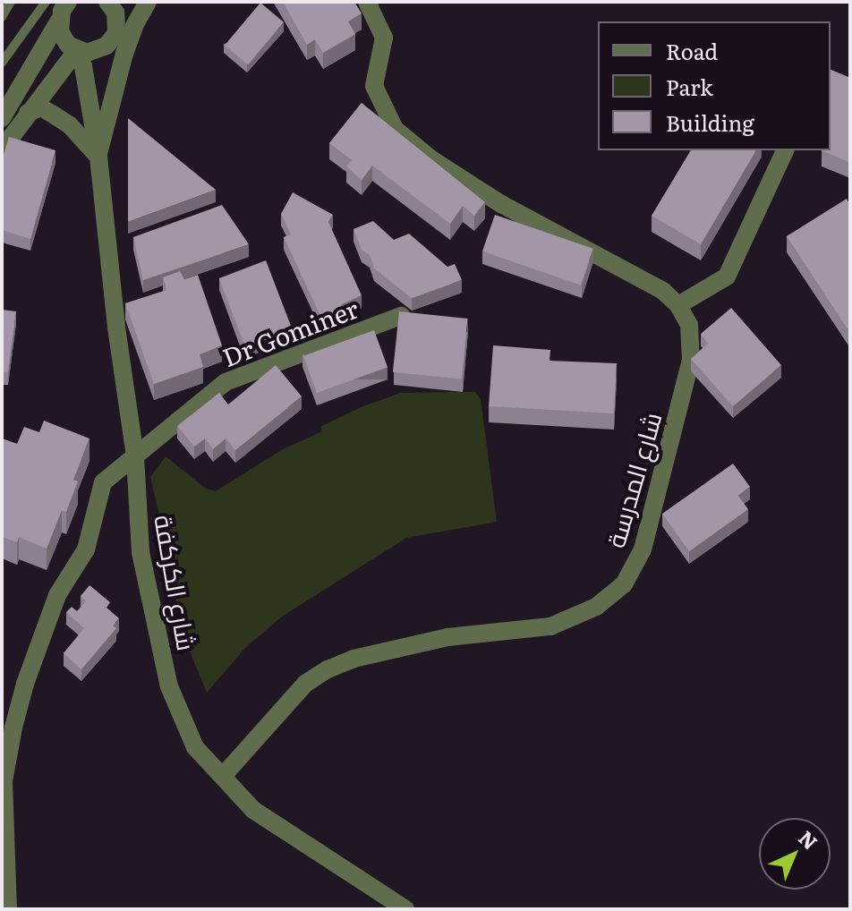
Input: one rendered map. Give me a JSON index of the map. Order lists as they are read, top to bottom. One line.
{"streets":{"street":["Dr Gominer","شارع المدرسة","شارع الكركفة"]},"crossings":[["Dr Gominer","شارع الكركفة"],["شارع المدرسة","شارع الكركفة"]],"legend":["Road","Park","Building"],"north":"top right"}
